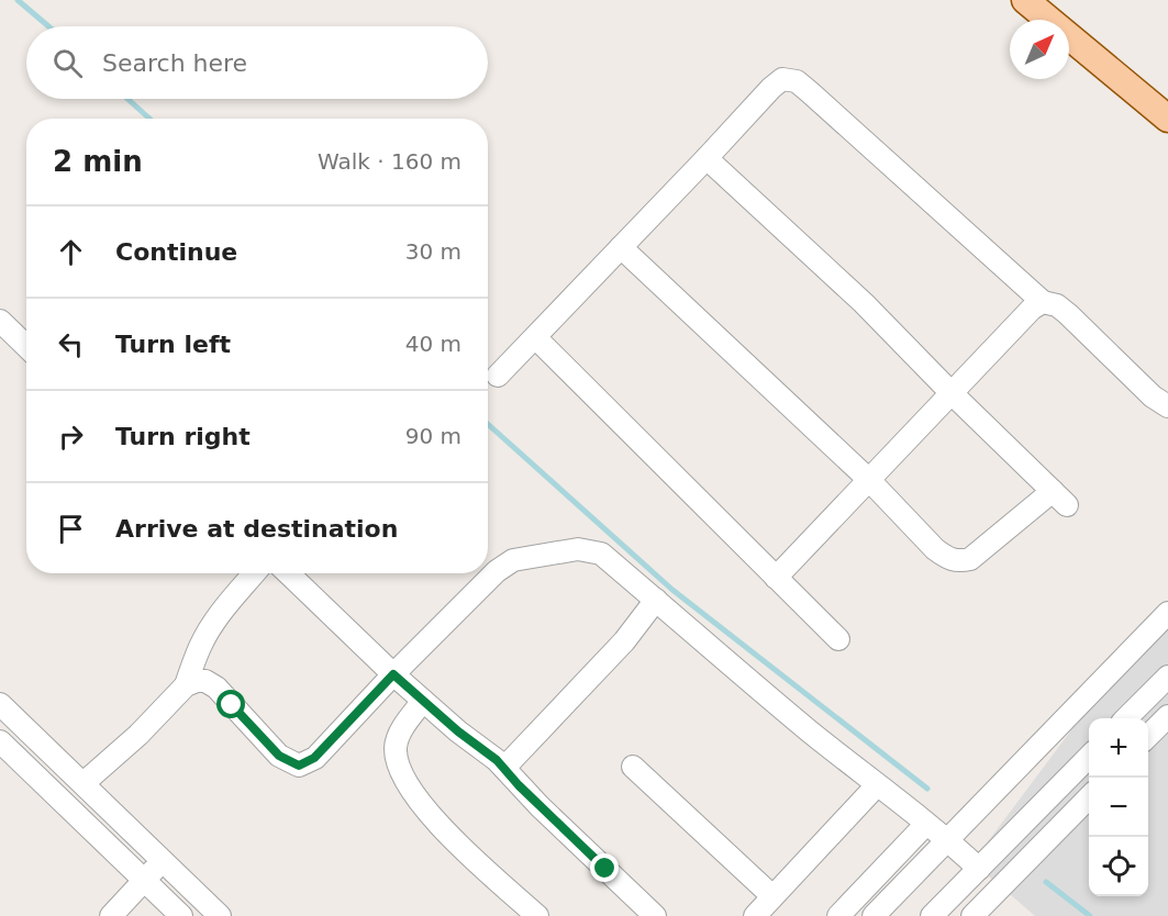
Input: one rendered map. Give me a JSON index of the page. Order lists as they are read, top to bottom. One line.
{"north":"top right","page":{"search":"Search here","heading":["2 min","Walk · 160 m"],"list":[["Continue","30 m"],["Turn left","40 m"],["Turn right","90 m"],"Arrive at destination"],"map_buttons":["+","−"]}}
